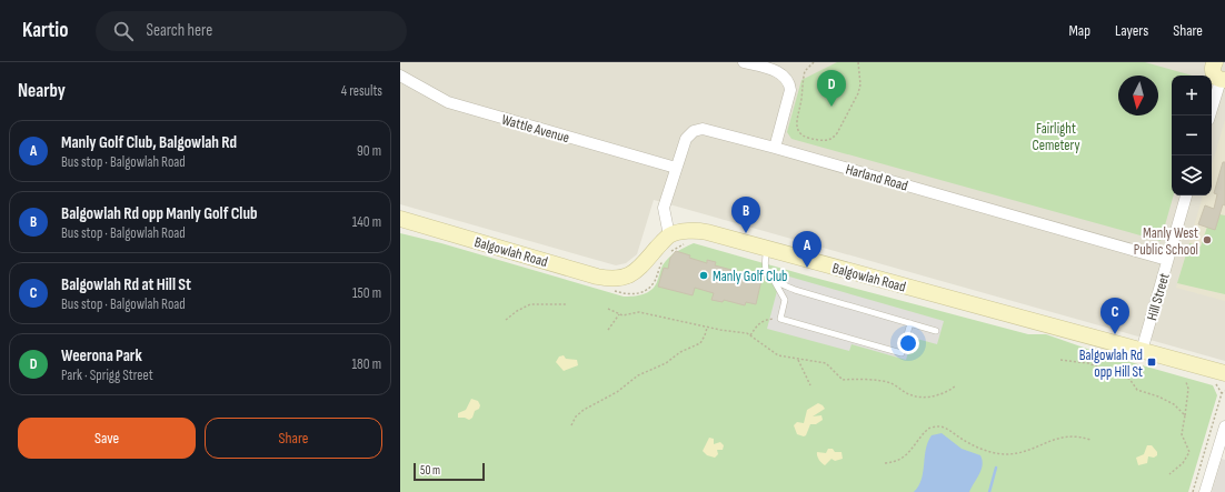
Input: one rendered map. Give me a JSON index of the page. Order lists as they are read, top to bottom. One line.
{"streets":{"street":["Wattle Avenue","Harland Road","Balgowlah Road","Hill Street"]},"crossings":[["Wattle Avenue","Harland Road"],["Harland Road","Balgowlah Road"],["Harland Road","Hill Street"],["Balgowlah Road","Hill Street"]],"parks":["Fairlight Cemetery"],"places":{"other":["Manly West Public School","Manly Golf Club"],"transit":["Balgowlah Rd opp Hill St"]},"scale_bar":"50 m","north":"bottom","page":{"header":"Kartio","search":"Search here","nav":["Map","Layers","Share"],"heading":["Nearby","4 results"],"pins":["D","B","A","C"],"map_buttons":["+","−"],"list":[{"mark":"A","name":"Manly Golf Club, Balgowlah Rd","note":"Bus stop · Balgowlah Road","value":"90 m"},{"mark":"B","name":"Balgowlah Rd opp Manly Golf Club","note":"Bus stop · Balgowlah Road","value":"140 m"},{"mark":"C","name":"Balgowlah Rd at Hill St","note":"Bus stop · Balgowlah Road","value":"150 m"},{"mark":"D","name":"Weerona Park","note":"Park · Sprigg Street","value":"180 m"}],"buttons":["Save","Share"],"scale":"50 m"}}
